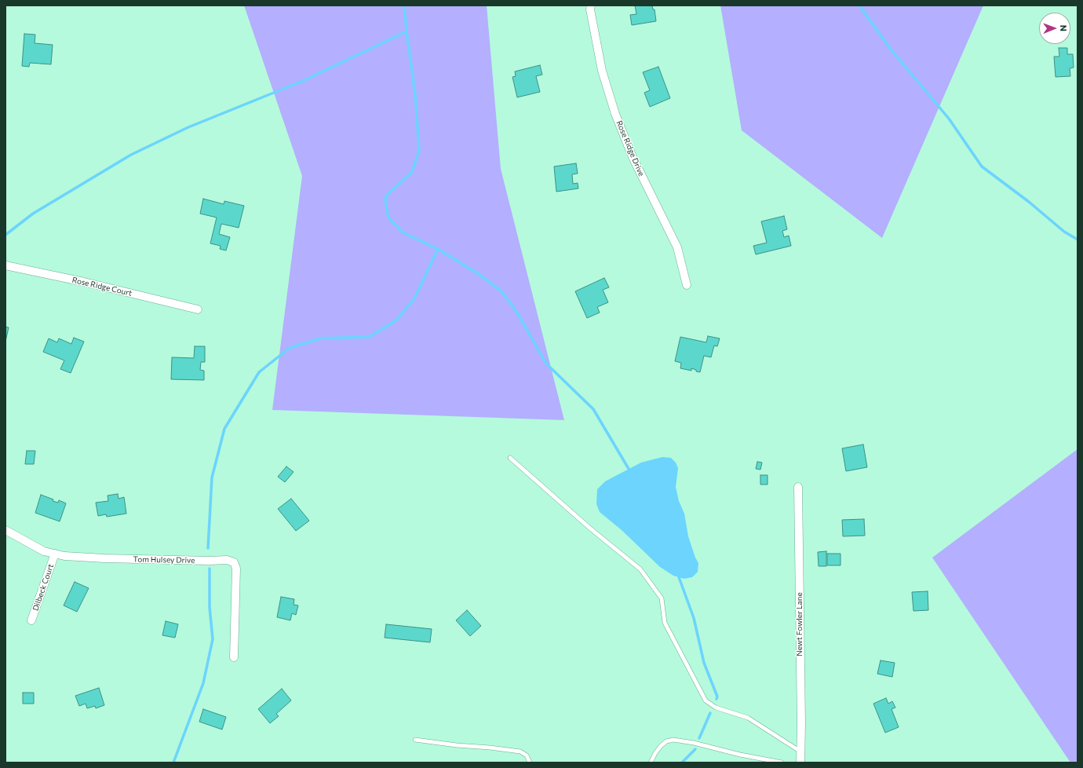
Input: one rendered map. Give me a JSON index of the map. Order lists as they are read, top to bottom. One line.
{"streets":{"street":["Rose Ridge Drive","Rose Ridge Court","Tom Hulsey Drive","Dilbeck Court","Newt Fowler Lane"]},"crossings":[["Tom Hulsey Drive","Dilbeck Court"]],"north":"right"}
